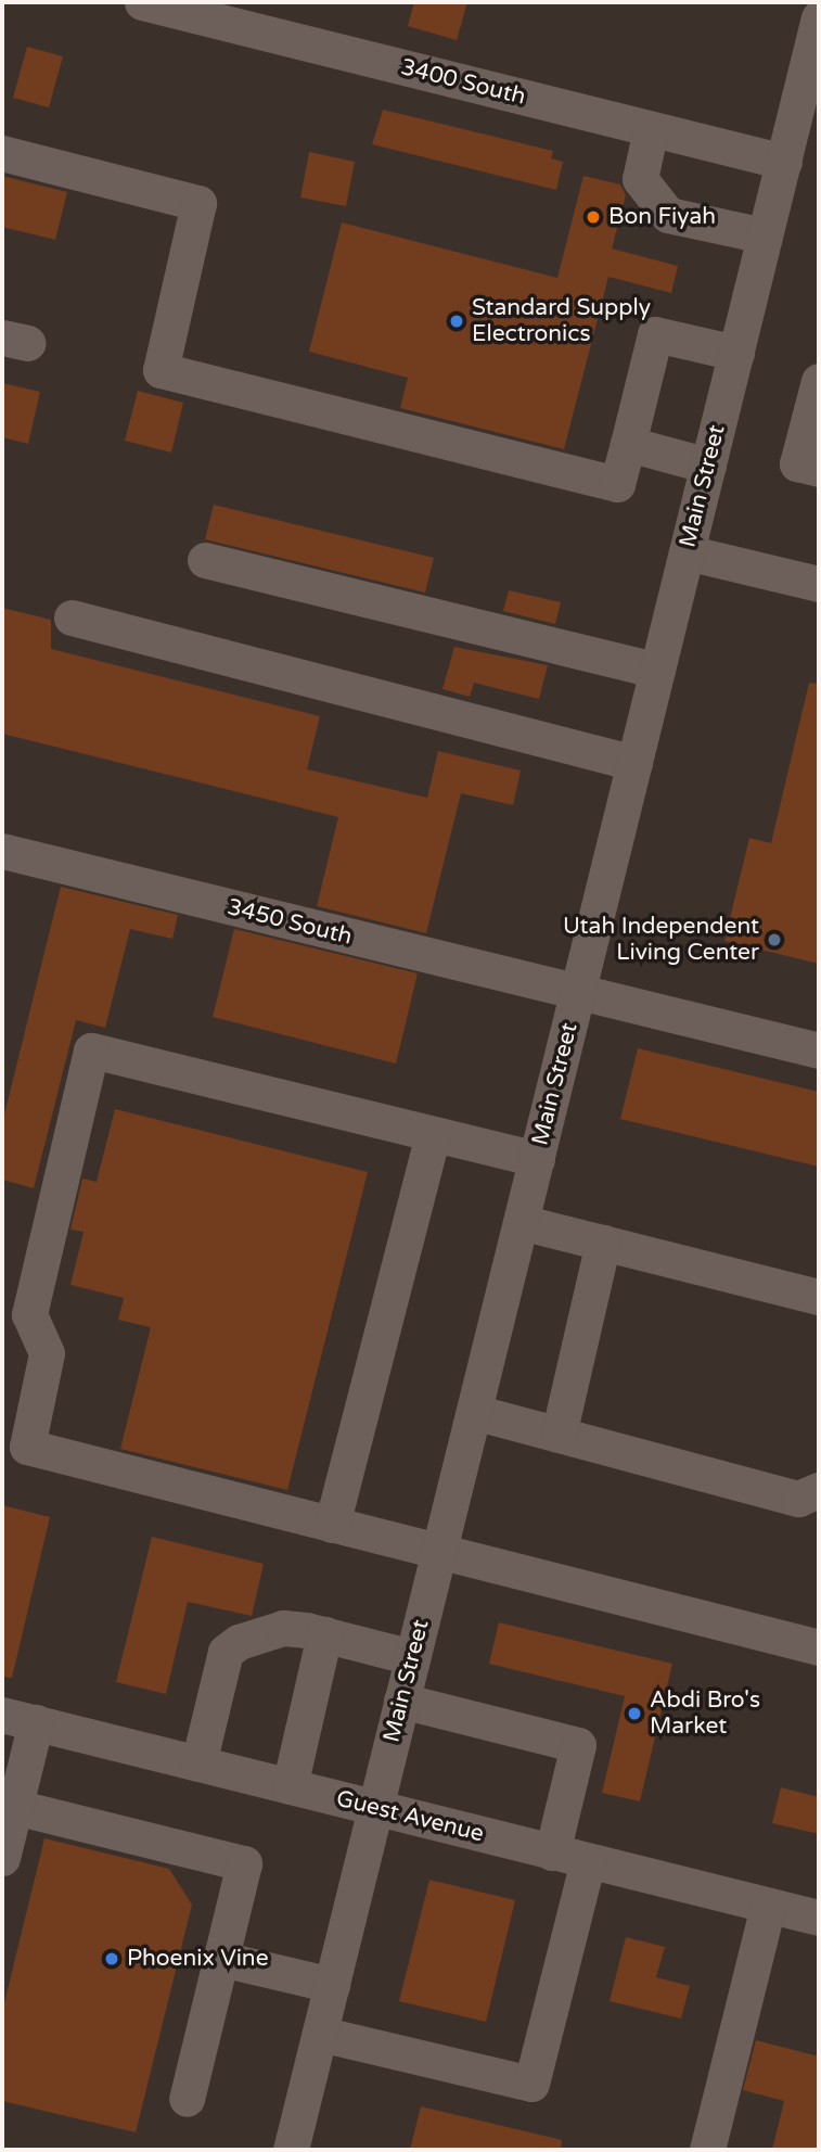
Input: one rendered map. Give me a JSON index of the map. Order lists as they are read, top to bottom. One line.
{"streets":{"street":["3400 South","Main Street","3450 South","Guest Avenue"]},"crossings":[["3400 South","Main Street"],["Main Street","3450 South"],["Main Street","Guest Avenue"]],"places":["Bon Fiyah","Standard Supply Electronics","Utah Independent Living Center","Abdi Bro's Market","Phoenix Vine"]}
